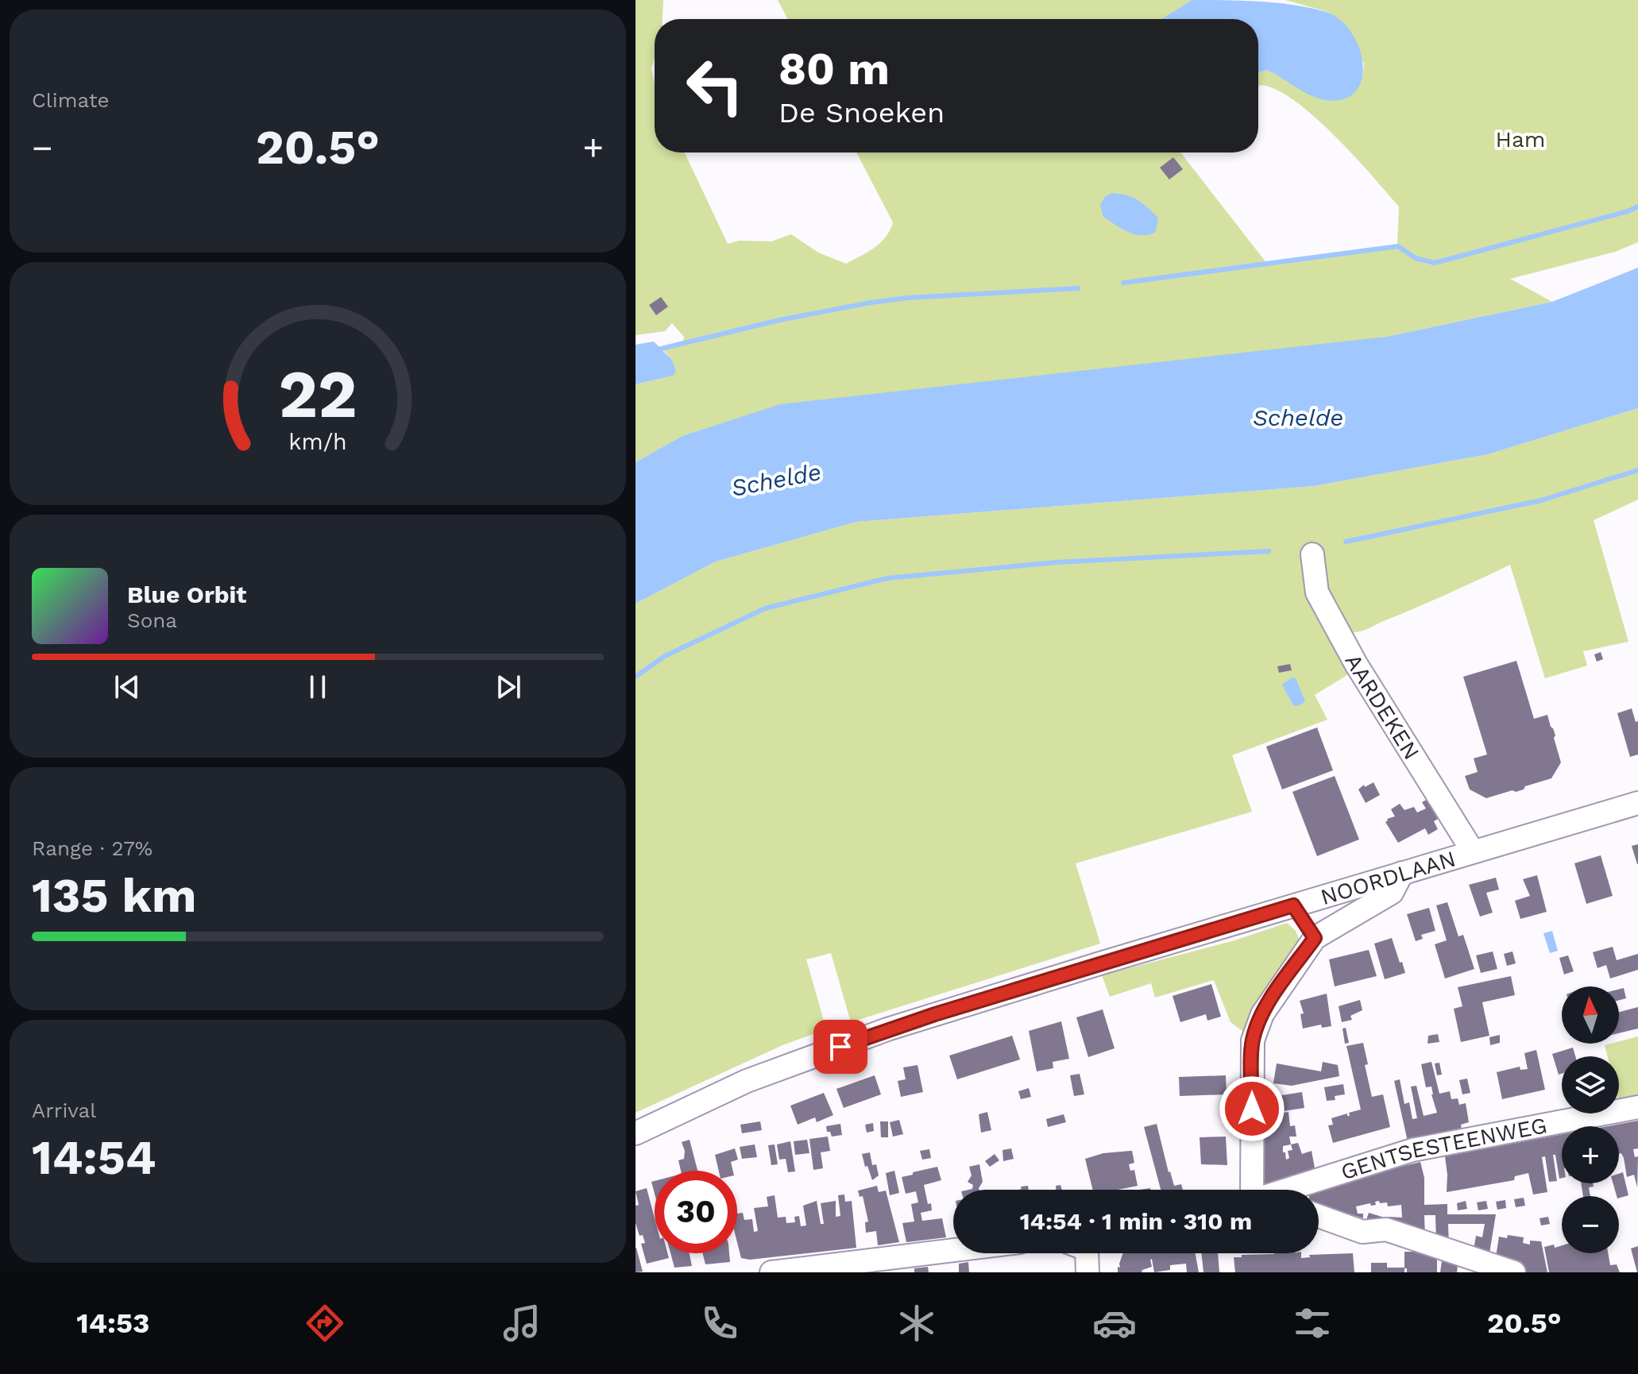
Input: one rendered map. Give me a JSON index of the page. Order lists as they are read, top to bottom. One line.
{"streets":{"street":["AARDEKEN","NOORDLAAN","GENTSESTEENWEG"]},"crossings":[["AARDEKEN","NOORDLAAN"]],"water":["Schelde"],"parks":["Ham"],"north":"top","page":{"tile":["Climate",["Range · 27%","135 km"],["Arrival","14:54"]],"turn":["80 m","De Snoeken"],"heat":["−","20.5°","+"],"song":["Blue Orbit","Sona"],"map_buttons":["+","−"],"limit":"30","trip":"14:54 · 1 min · 310 m","tabs":["14:53","20.5°"],"gauge":["22","km/h"]}}
